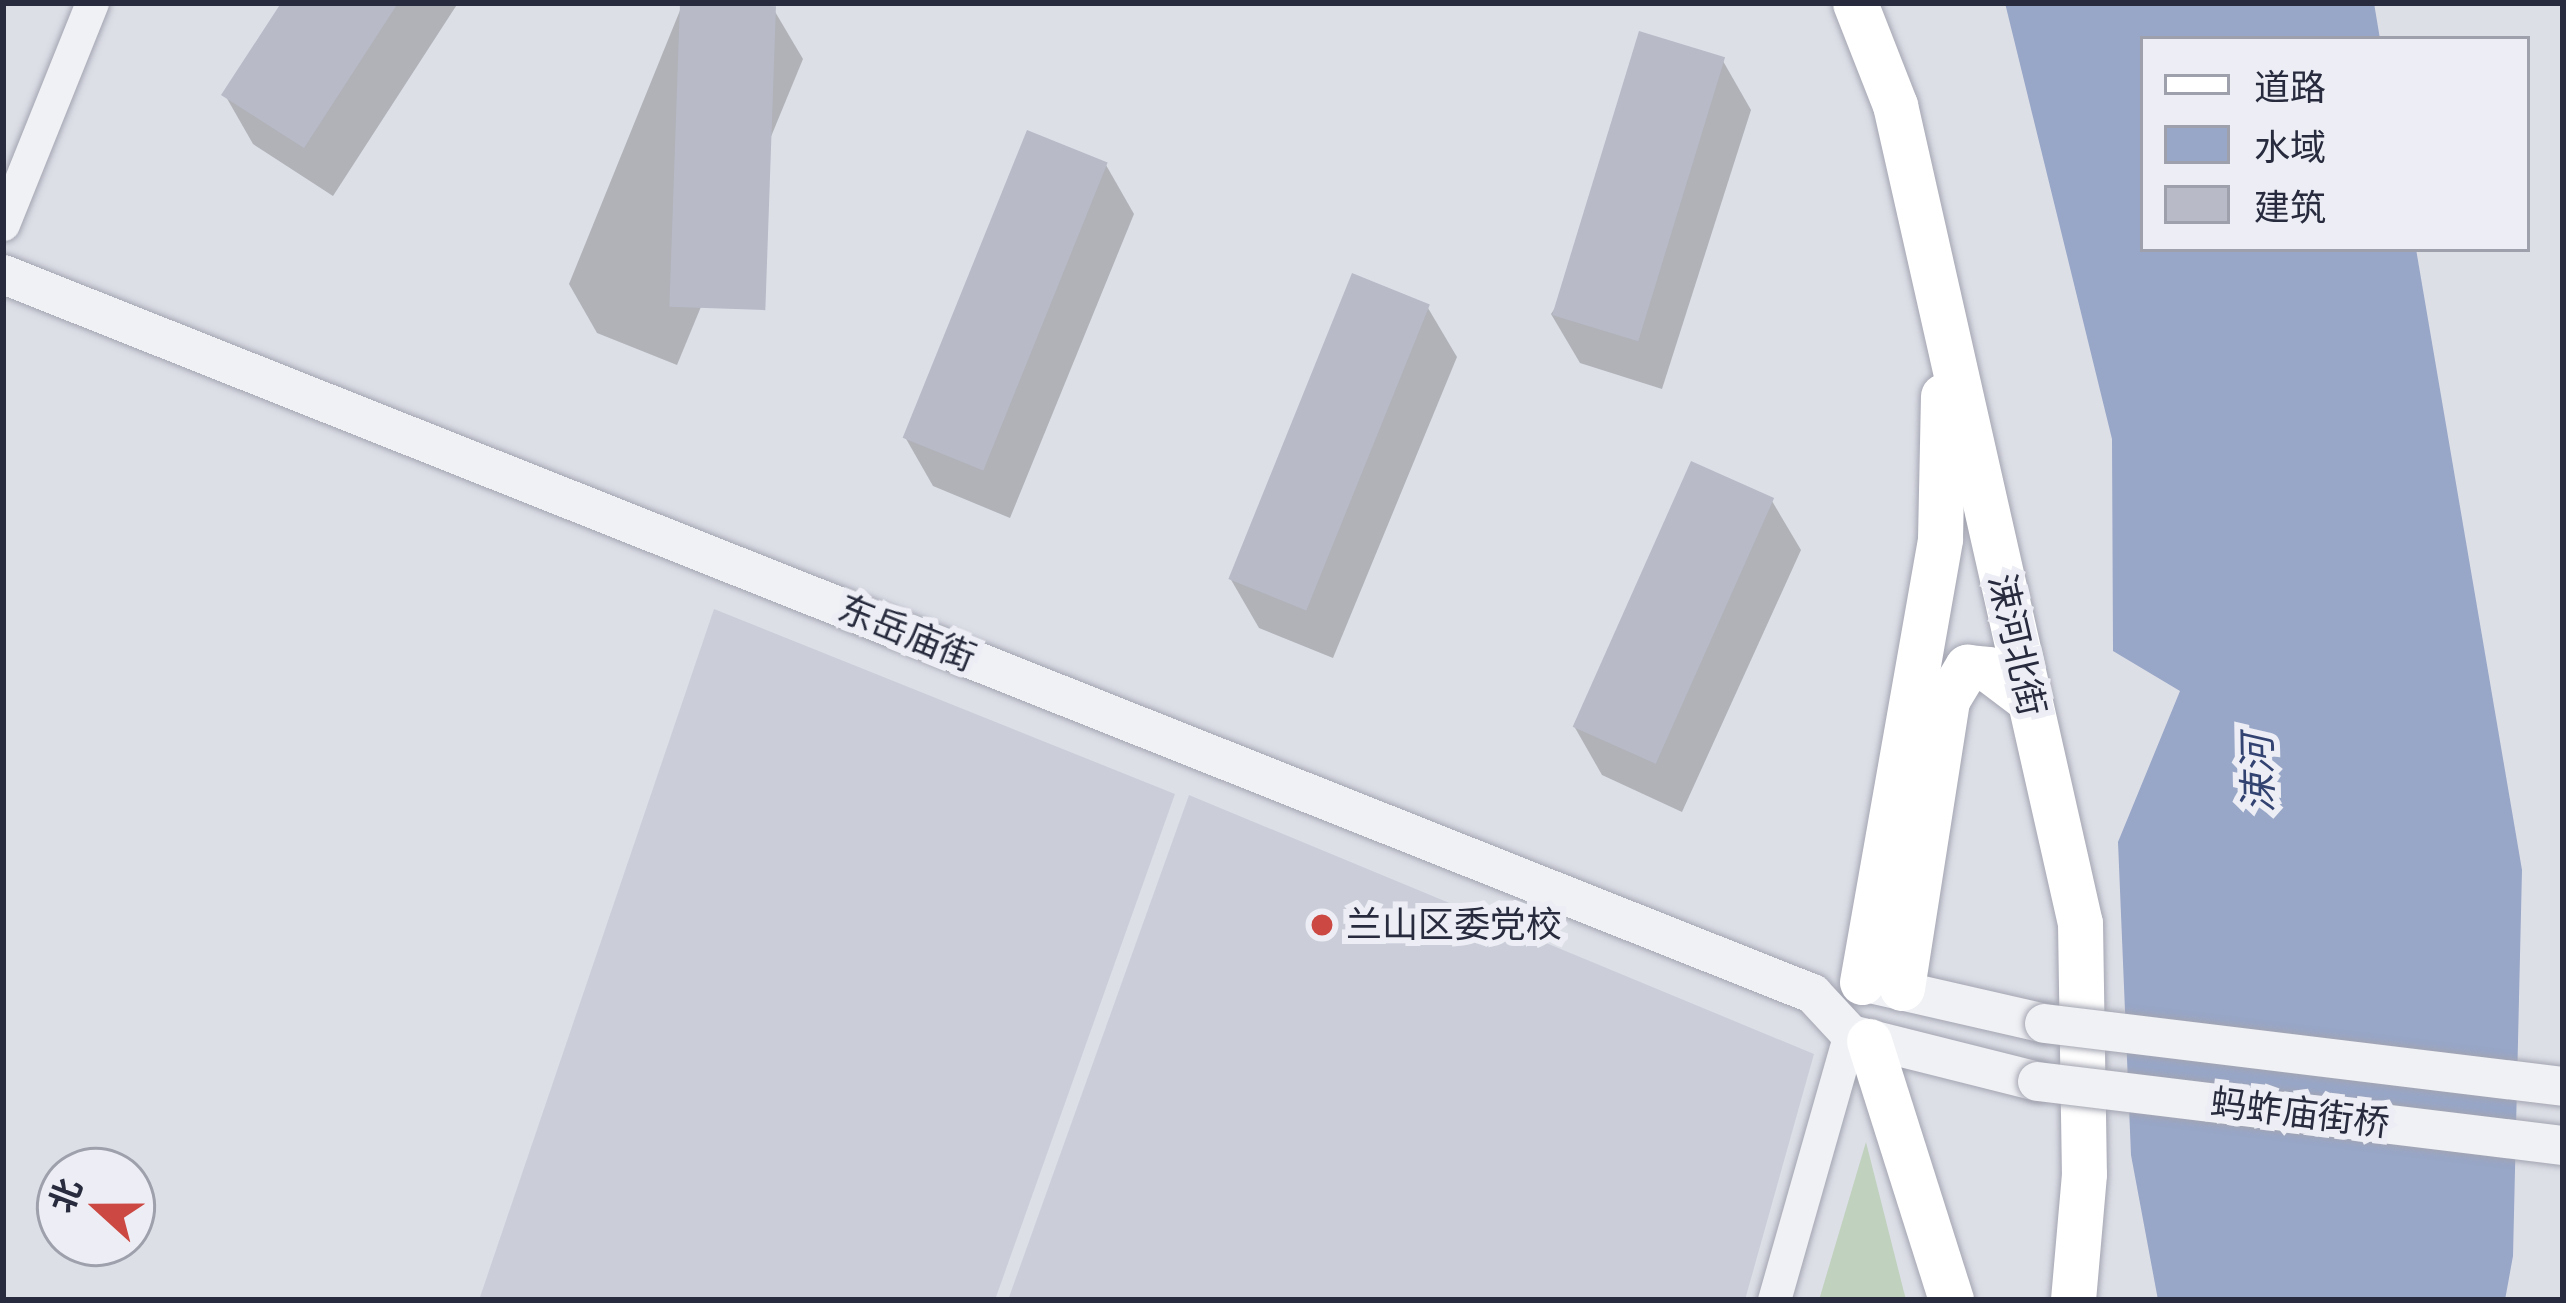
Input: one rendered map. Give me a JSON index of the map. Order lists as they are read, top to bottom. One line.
{"streets":{"main road":["涑河北街"],"street":["东岳庙街","蚂蚱庙街桥"]},"crossings":[["东岳庙街","蚂蚱庙街桥"]],"water":["涑河"],"places":["兰山区委党校"],"legend":["道路","水域","建筑"],"north":"left"}
